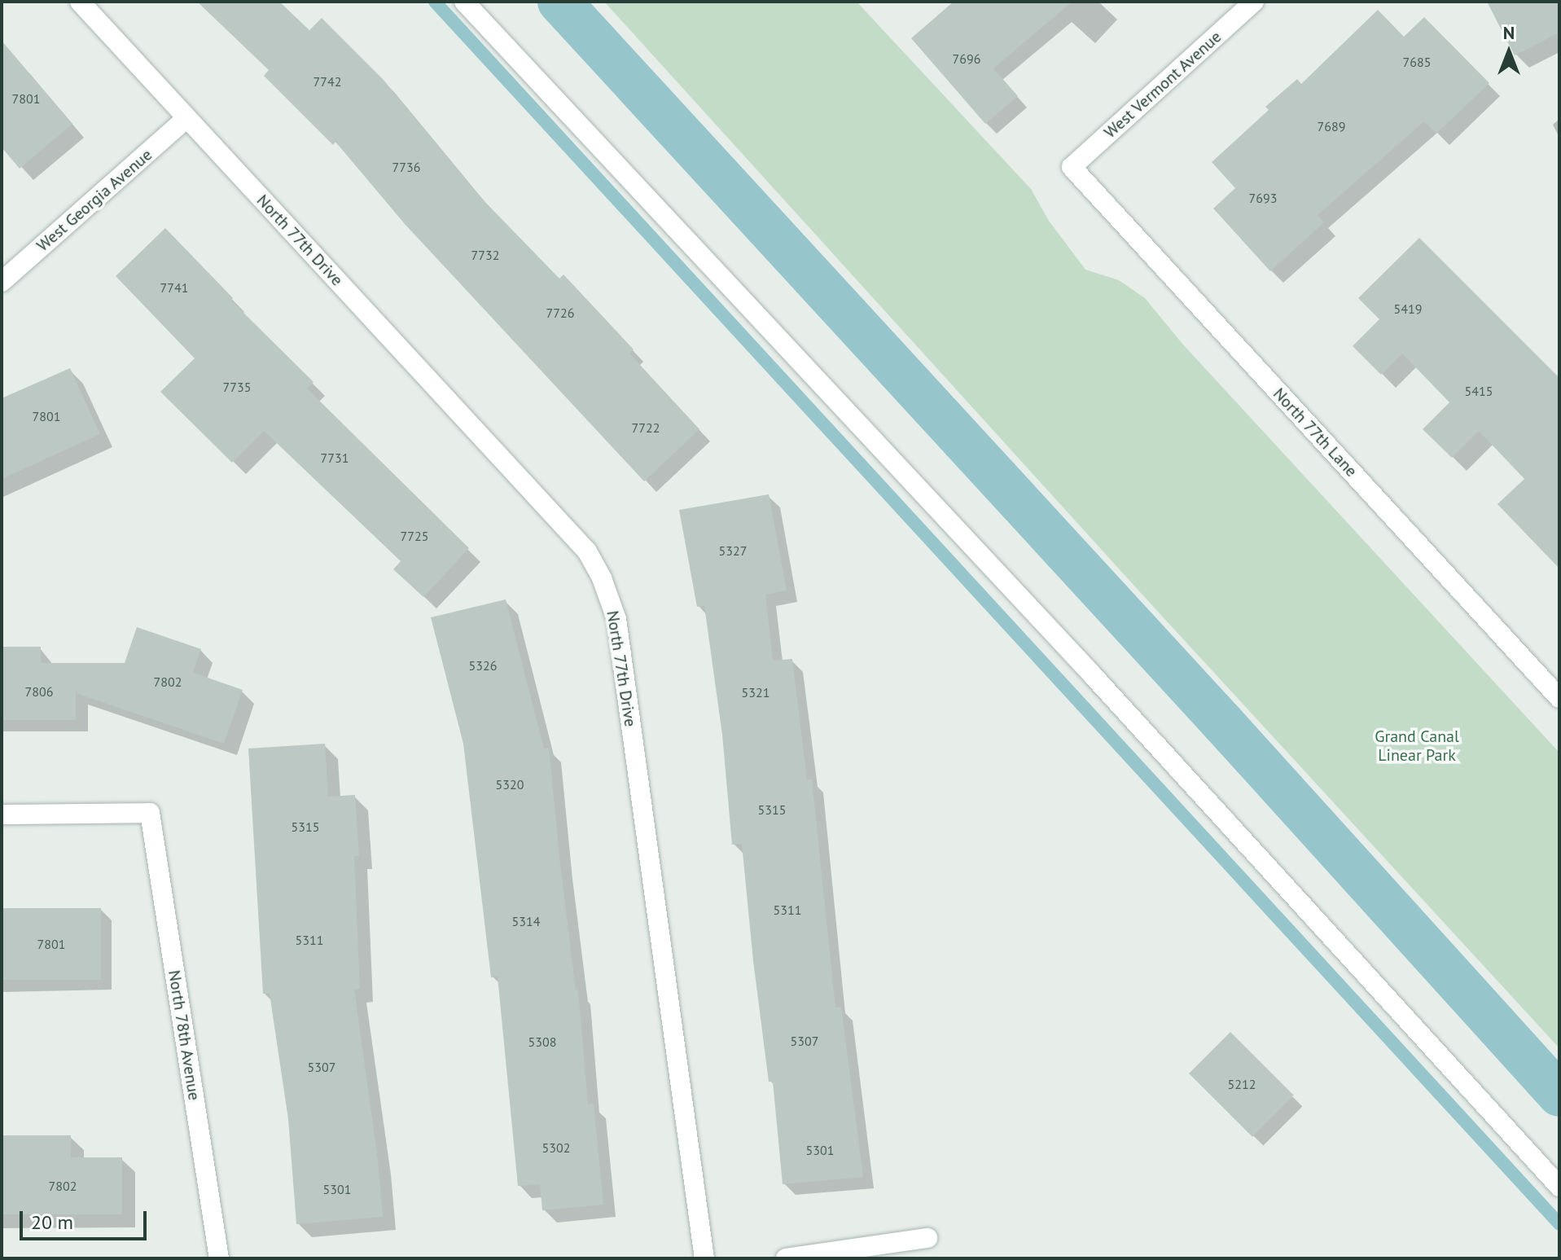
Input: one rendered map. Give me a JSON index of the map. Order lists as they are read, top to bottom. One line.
{"streets":{"street":["West Vermont Avenue","West Georgia Avenue","North 77th Drive","North 77th Lane","North 78th Avenue"]},"crossings":[["West Vermont Avenue","North 77th Lane"],["West Georgia Avenue","North 77th Drive"]],"parks":["Grand Canal Linear Park"],"house_numbers":["7696","7685","7742","7801","7689","7736","7693","7732","7741","5419","7726","7735","5415","7801","7722","7731","7725","5327","5326","7802","7806","5321","5320","5315","5315","5311","5314","5311","7801","5307","5308","5307","5212","5302","5301","7802","5301"],"scale_bar":"20 m","north":"top"}
